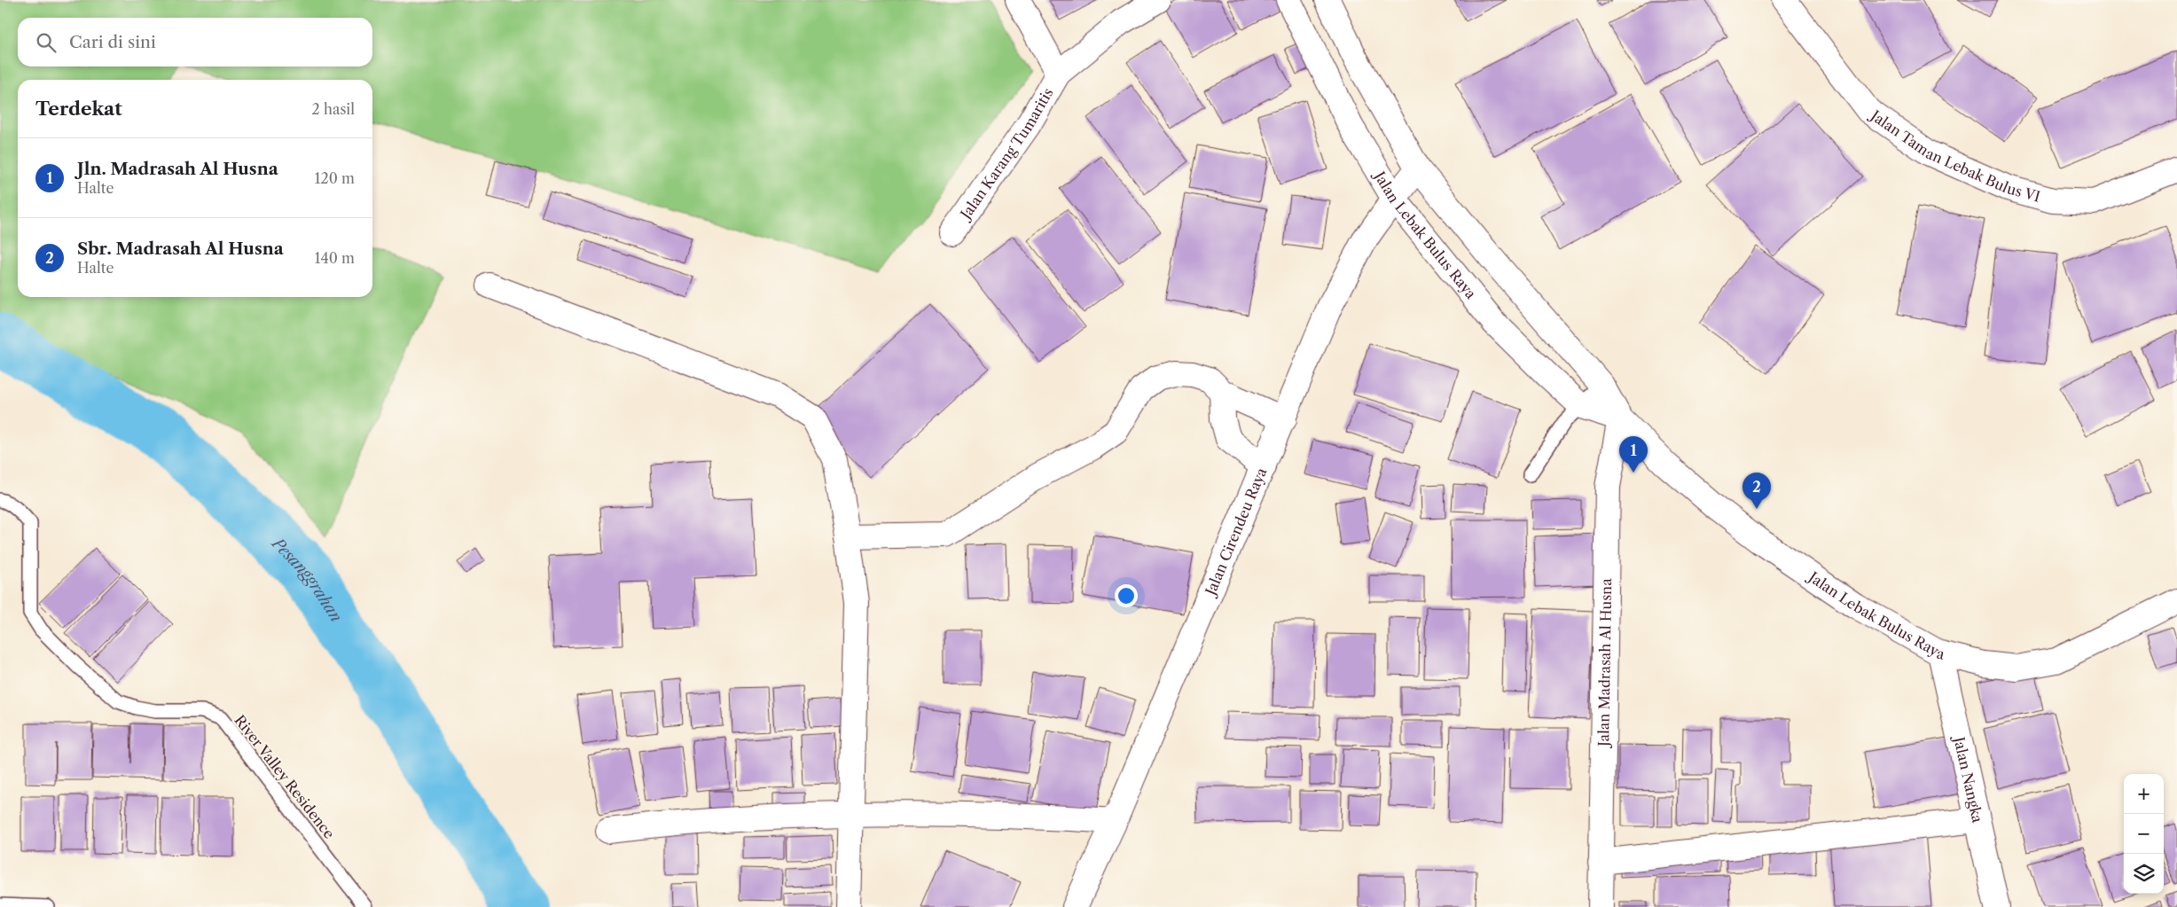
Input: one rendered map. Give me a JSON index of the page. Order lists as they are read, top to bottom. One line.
{"streets":{"street":["Jalan Karang Tumaritis","Jalan Taman Lebak Bulus VI","Jalan Lebak Bulus Raya","Jalan Cirendeu Raya","Jalan Madrasah Al Husna","Jalan Nangka"],"lane":["River Valley Residence"]},"crossings":[["Jalan Lebak Bulus Raya","Jalan Cirendeu Raya"],["Jalan Lebak Bulus Raya","Jalan Madrasah Al Husna"],["Jalan Lebak Bulus Raya","Jalan Nangka"]],"water":["Pesanggrahan"],"page":{"search":"Cari di sini","heading":["Terdekat","2 hasil"],"list":[{"mark":"1","name":"Jln. Madrasah Al Husna","note":"Halte","value":"120 m"},{"mark":"2","name":"Sbr. Madrasah Al Husna","note":"Halte","value":"140 m"}],"pins":["1","2"],"map_buttons":["+","−"]}}
